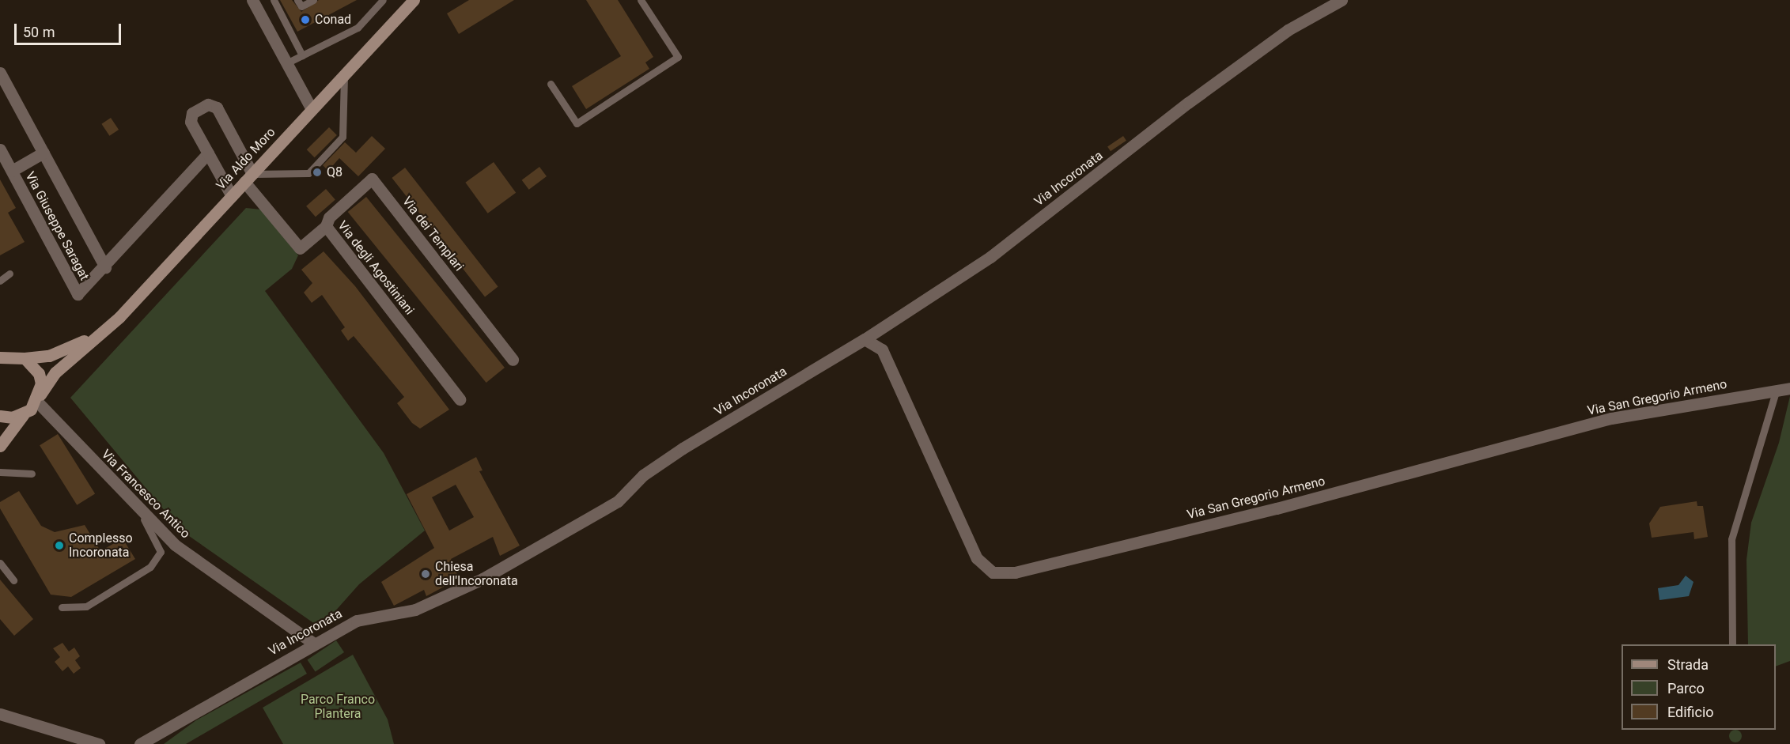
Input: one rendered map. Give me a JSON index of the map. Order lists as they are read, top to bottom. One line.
{"streets":{"main road":["Via Aldo Moro"],"street":["Via Incoronata","Via Giuseppe Saragat","Via dei Templari","Via degli Agostiniani","Via San Gregorio Armeno","Via Francesco Antico"]},"crossings":[["Via Aldo Moro","Via degli Agostiniani"],["Via Aldo Moro","Via Francesco Antico"],["Via Incoronata","Via San Gregorio Armeno"],["Via Incoronata","Via Francesco Antico"],["Via dei Templari","Via degli Agostiniani"]],"parks":["Parco Franco Plantera"],"places":["Conad","Q8","Complesso Incoronata","Chiesa dell'Incoronata"],"legend":["Strada","Parco","Edificio"],"scale_bar":"50 m"}
